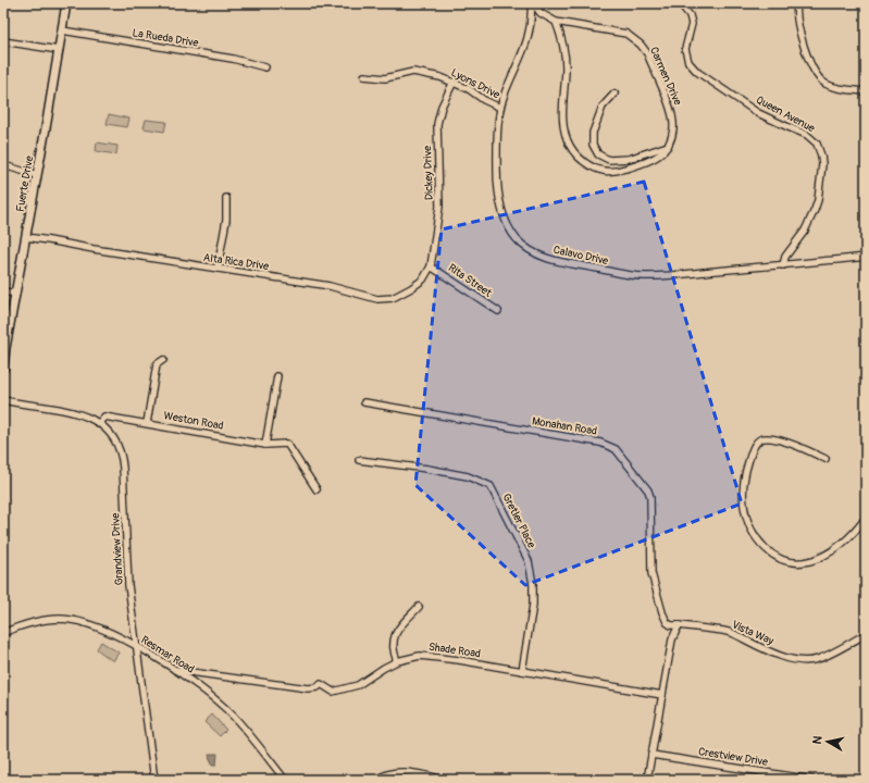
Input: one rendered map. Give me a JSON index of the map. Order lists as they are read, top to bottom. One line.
{"streets":{"main road":["Fuerte Drive"],"street":["La Rueda Drive","Carmen Drive","Lyons Drive","Queen Avenue","Dickey Drive","Calavo Drive","Alta Rica Drive","Rita Street","Weston Road","Monahan Road","Gretler Place","Grandview Drive","Vista Way","Shade Road","Resmar Road","Crestview Drive"]},"crossings":[["La Rueda Drive","Fuerte Drive"],["Carmen Drive","Calavo Drive"],["Lyons Drive","Dickey Drive"],["Lyons Drive","Calavo Drive"],["Queen Avenue","Calavo Drive"],["Dickey Drive","Alta Rica Drive"],["Dickey Drive","Rita Street"],["Fuerte Drive","Alta Rica Drive"],["Alta Rica Drive","Rita Street"],["Weston Road","Grandview Drive"],["Monahan Road","Vista Way"],["Gretler Place","Shade Road"],["Grandview Drive","Resmar Road"],["Shade Road","Resmar Road"]],"north":"left"}
